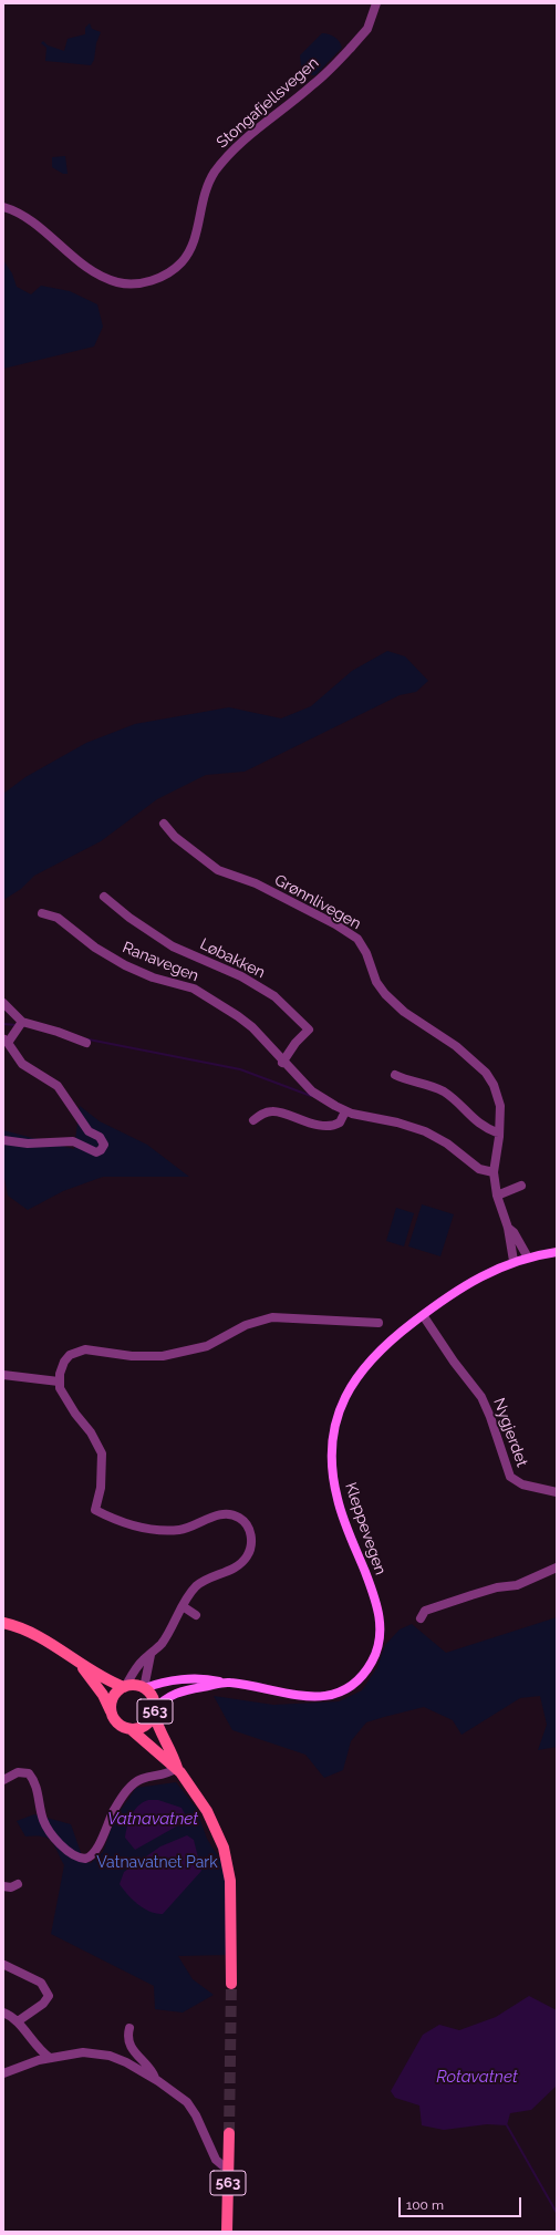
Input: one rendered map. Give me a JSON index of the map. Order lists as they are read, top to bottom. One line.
{"streets":{"main road":["Kleppevegen","563"],"street":["Stongafjellsvegen","Grønnlivegen","Løbakken","Ranavegen","Nygjerdet"]},"crossings":[["Grønnlivegen","Ranavegen"],["Grønnlivegen","Kleppevegen"],["Løbakken","Ranavegen"],["Nygjerdet","Kleppevegen"],["Kleppevegen","563"]],"water":["Vatnavatnet","Rotavatnet"],"parks":["Vatnavatnet Park"],"scale_bar":"100 m"}
